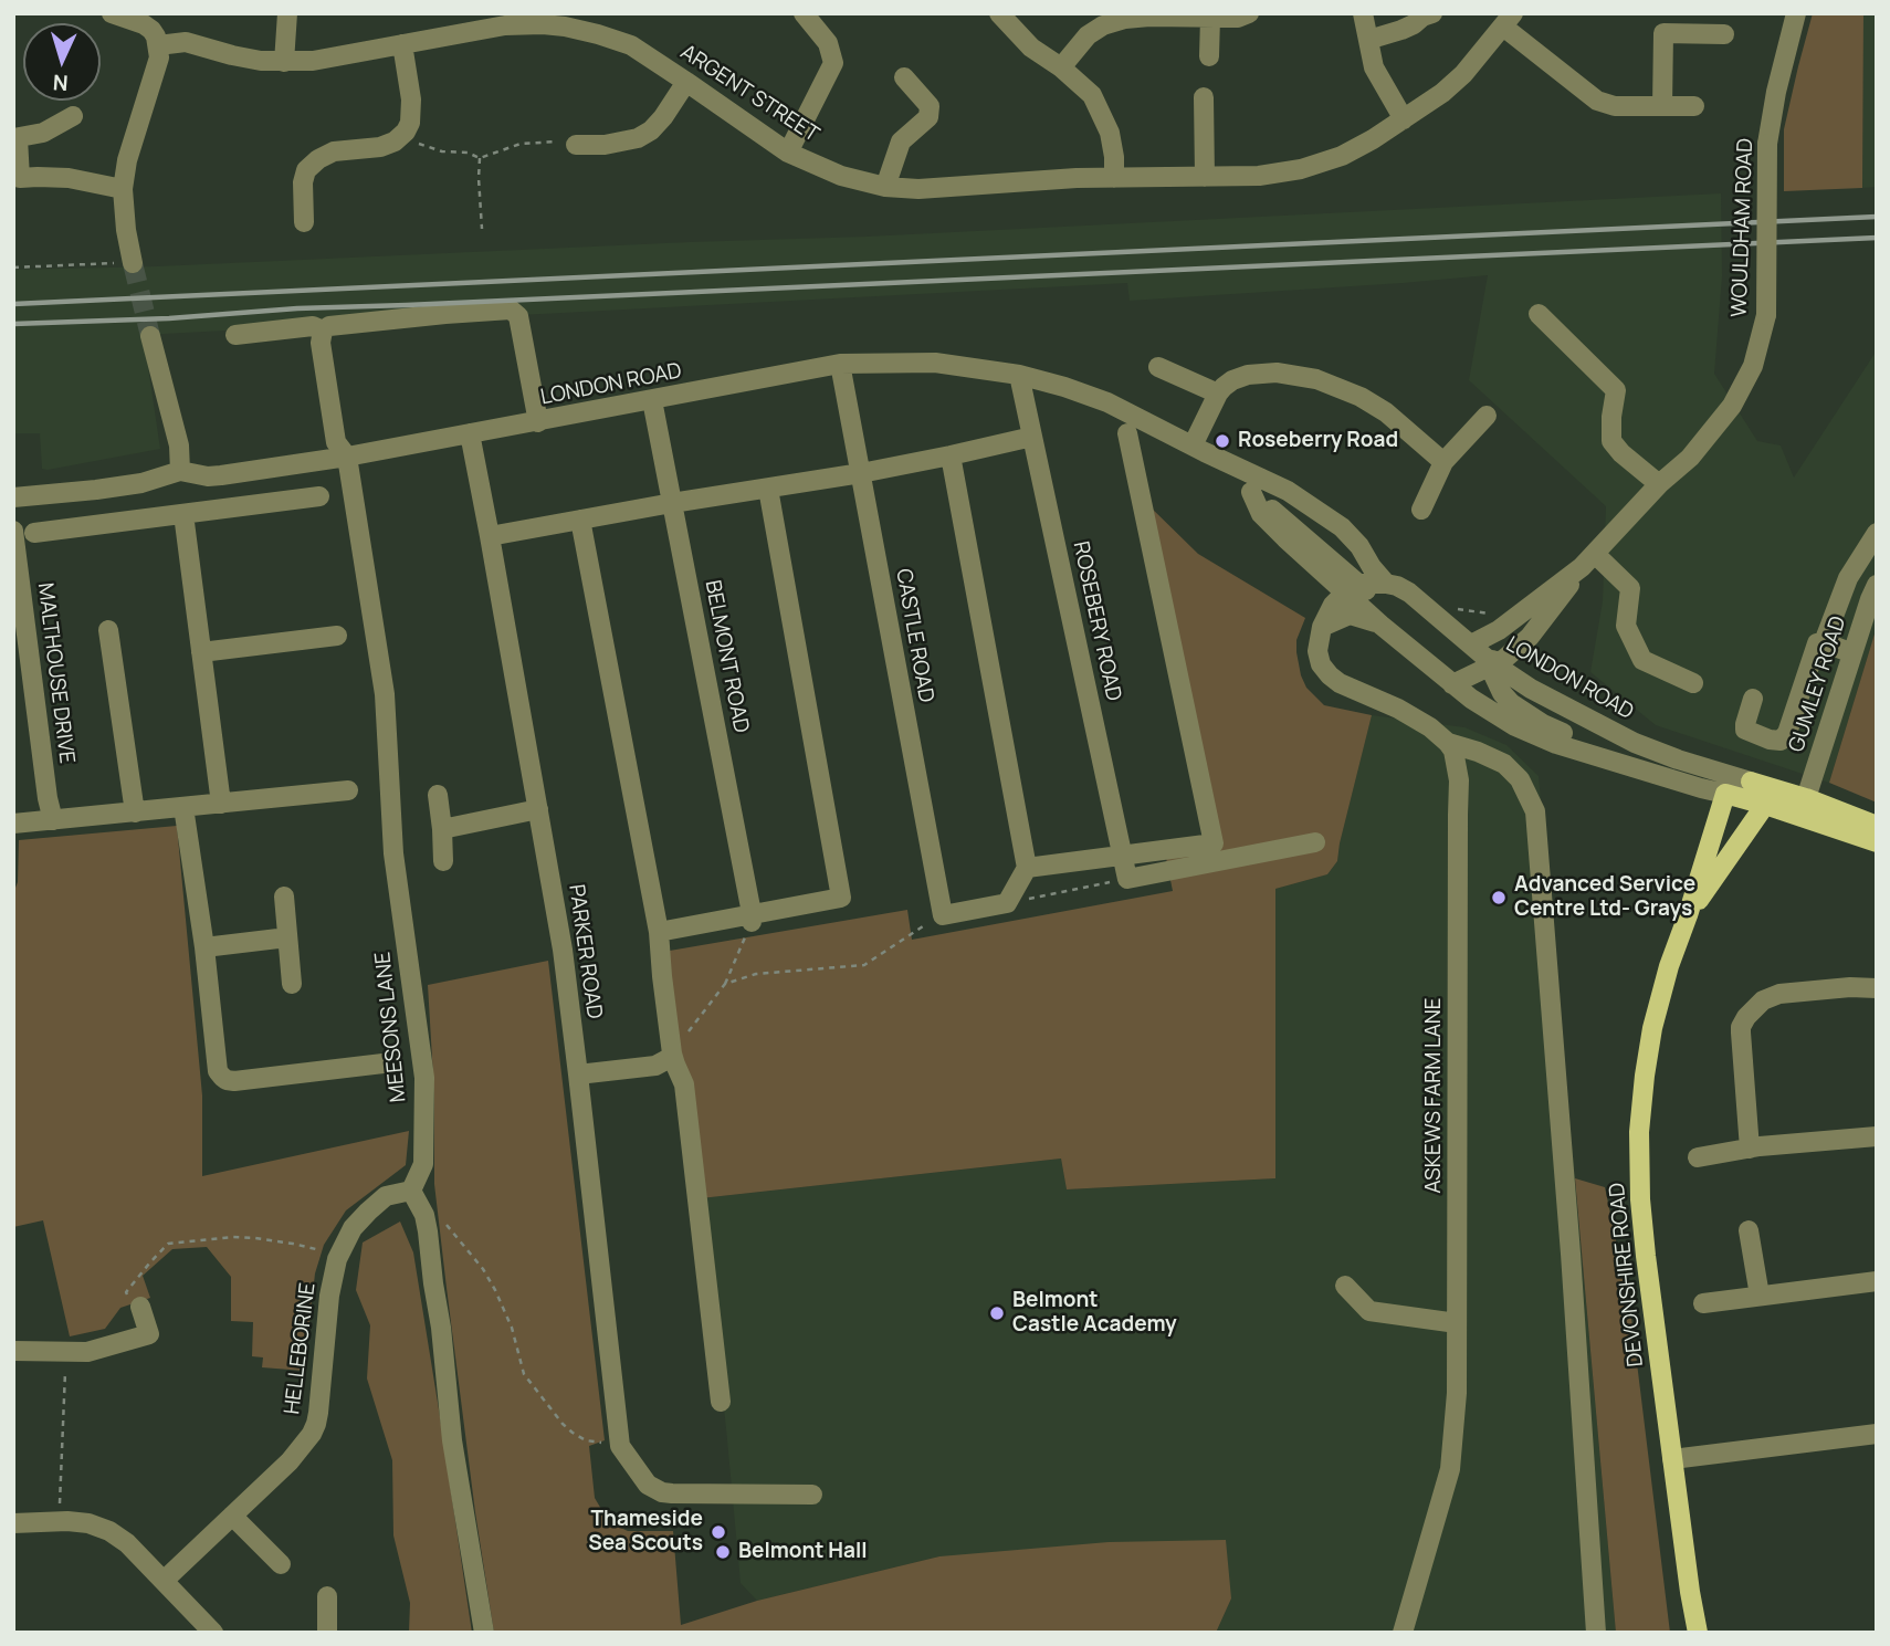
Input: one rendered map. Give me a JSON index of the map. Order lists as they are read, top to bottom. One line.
{"streets":{"main road":["LONDON ROAD","DEVONSHIRE ROAD"],"street":["ARGENT STREET","WOULDHAM ROAD","ROSEBERY ROAD","CASTLE ROAD","BELMONT ROAD","MALTHOUSE DRIVE","GUMLEY ROAD","PARKER ROAD","MEESONS LANE","ASKEWS FARM LANE","HELLEBORINE"]},"crossings":[["WOULDHAM ROAD","LONDON ROAD"],["LONDON ROAD","ROSEBERY ROAD"],["LONDON ROAD","CASTLE ROAD"],["LONDON ROAD","BELMONT ROAD"],["LONDON ROAD","GUMLEY ROAD"],["LONDON ROAD","PARKER ROAD"],["LONDON ROAD","MEESONS LANE"],["LONDON ROAD","DEVONSHIRE ROAD"],["MEESONS LANE","HELLEBORINE"]],"places":["Roseberry Road","Advanced Service Centre Ltd- Grays","Belmont Castle Academy","Thameside Sea Scouts","Belmont Hall"],"north":"bottom"}
